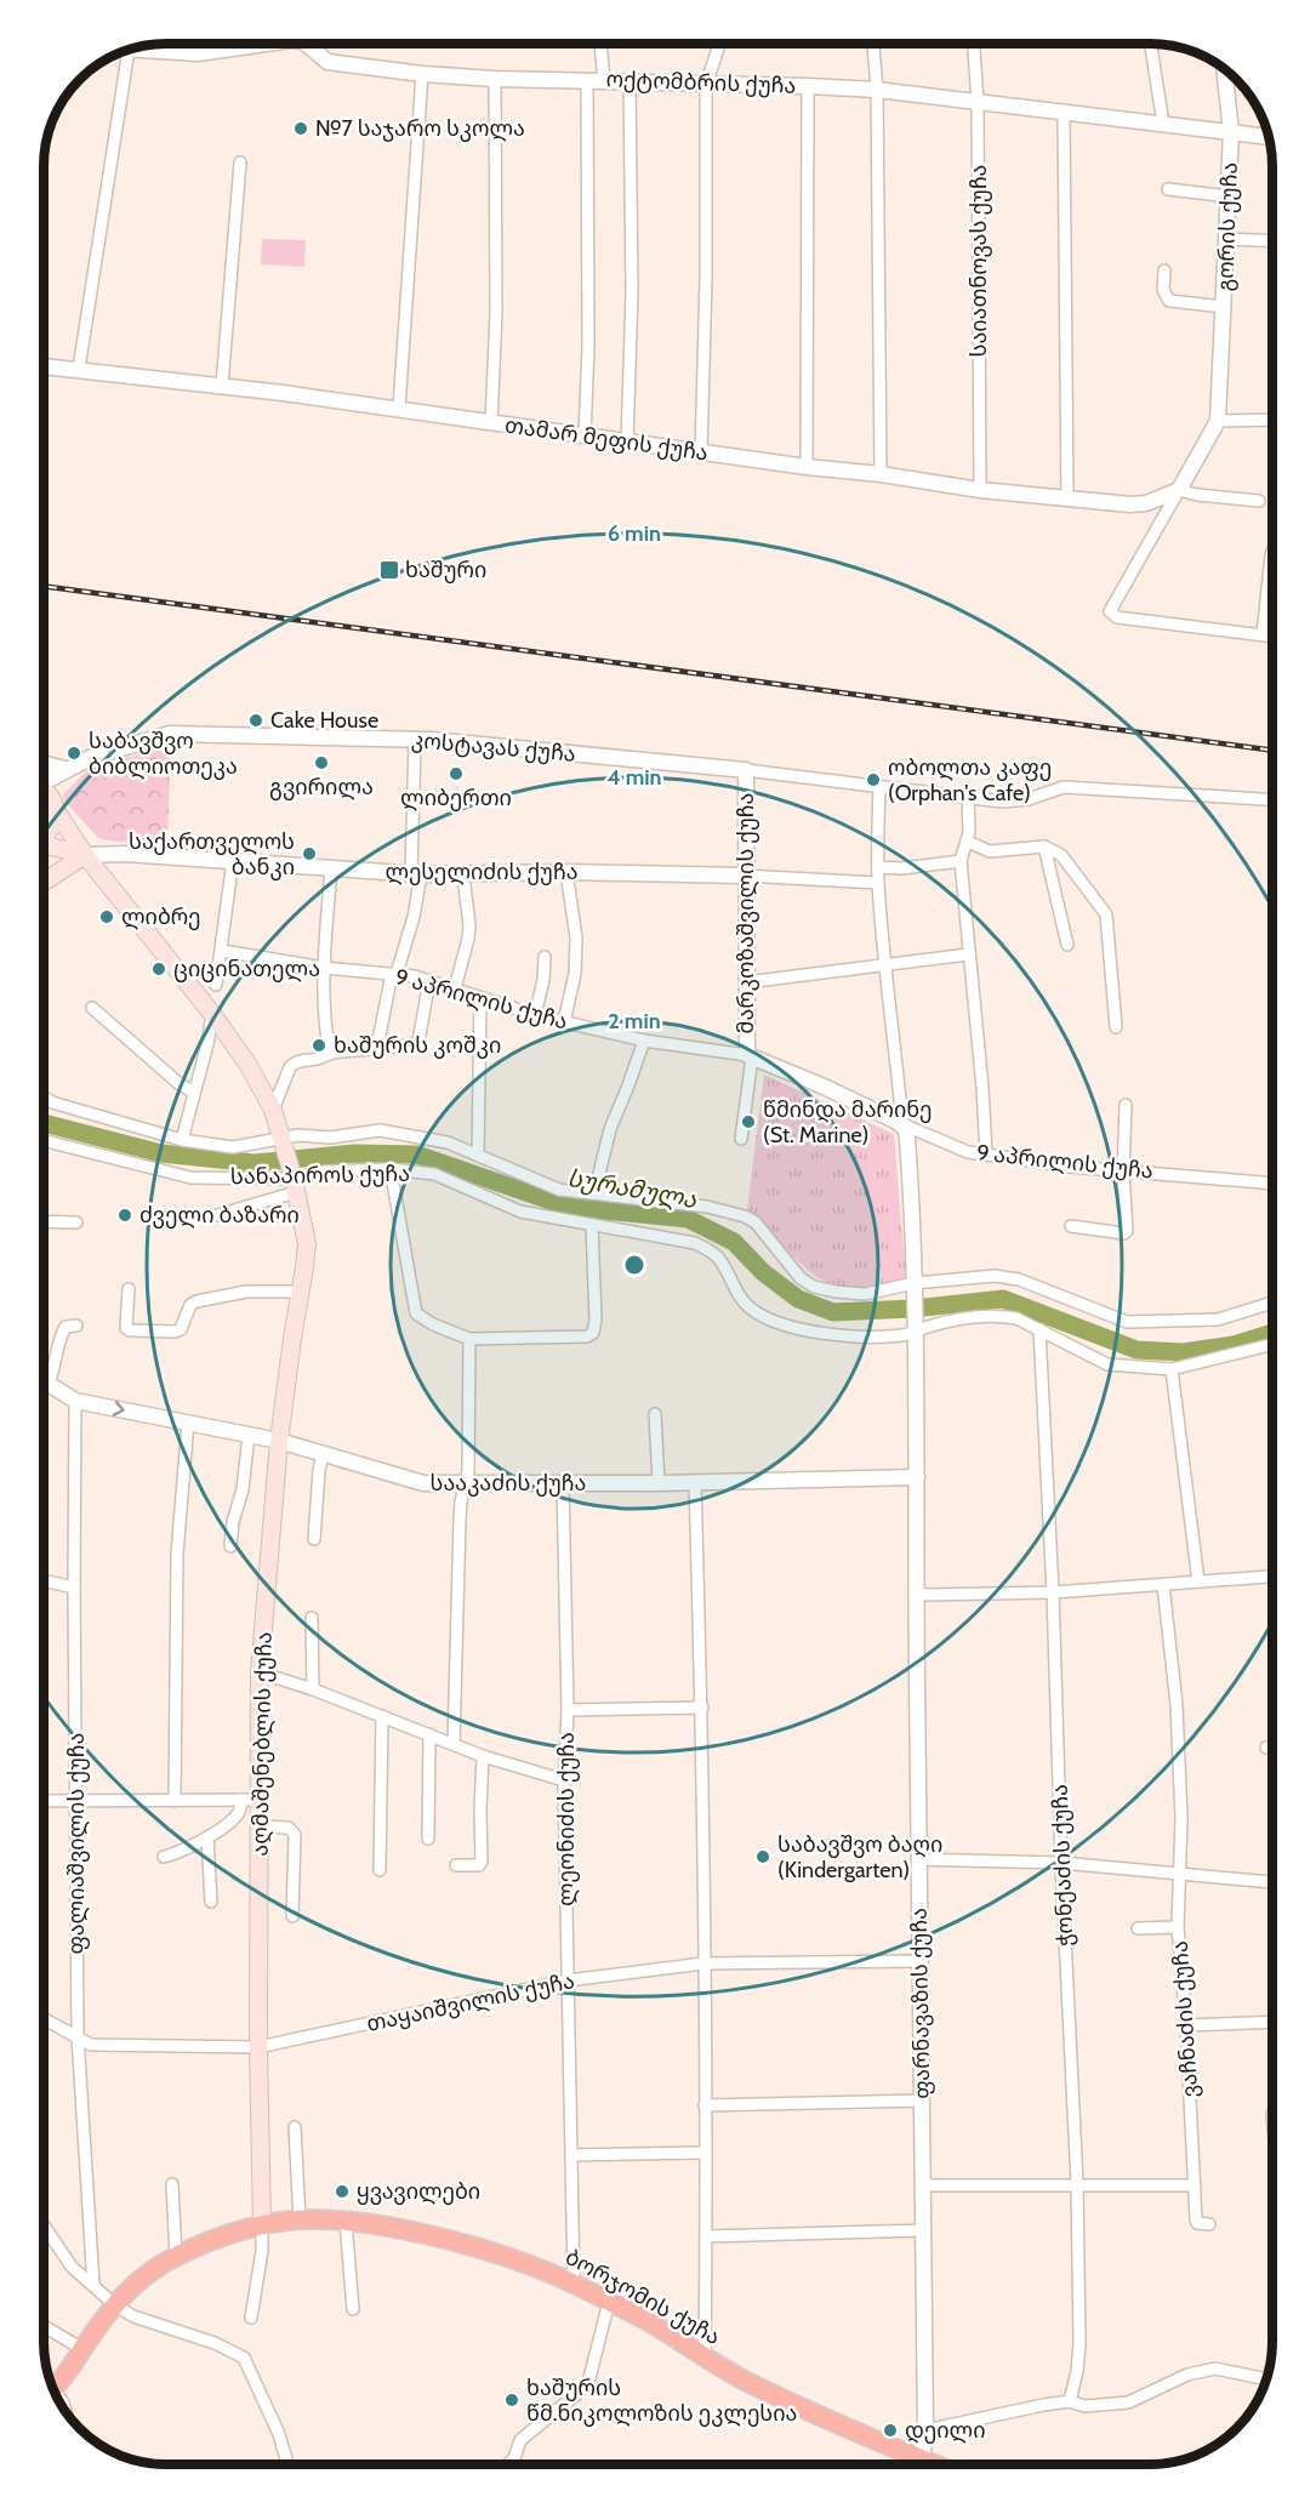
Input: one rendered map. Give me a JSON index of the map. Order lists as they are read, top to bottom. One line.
{"streets":{"highway":["ბორჯომის ქუჩა"],"main road":["აღმაშენებლის ქუჩა"],"street":["ოქტომბრის ქუჩა","გორის ქუჩა","საიათნოვას ქუჩა","თამარ მეფის ქუჩა","კოსტავას ქუჩა","ლესელიძის ქუჩა","მარკოზაშვილის ქუჩა","9 აპრილის ქუჩა","სანაპიროს ქუჩა","სააკაძის ქუჩა","ლეონიძის ქუჩა","ფალიაშვილის ქუჩა","ჭონქაძის ქუჩა","თაყაიშვილის ქუჩა","ფარნავაზის ქუჩა","ვაჩნაძის ქუჩა"]},"crossings":[["ოქტომბრის ქუჩა","გორის ქუჩა"],["ოქტომბრის ქუჩა","საიათნოვას ქუჩა"],["საიათნოვას ქუჩა","თამარ მეფის ქუჩა"],["კოსტავას ქუჩა","მარკოზაშვილის ქუჩა"],["ლესელიძის ქუჩა","მარკოზაშვილის ქუჩა"],["მარკოზაშვილის ქუჩა","9 აპრილის ქუჩა"],["სანაპიროს ქუჩა","აღმაშენებლის ქუჩა"],["სანაპიროს ქუჩა","ჭონქაძის ქუჩა"],["სანაპიროს ქუჩა","ფარნავაზის ქუჩა"],["სააკაძის ქუჩა","აღმაშენებლის ქუჩა"],["სააკაძის ქუჩა","ლეონიძის ქუჩა"],["სააკაძის ქუჩა","ფალიაშვილის ქუჩა"],["სააკაძის ქუჩა","ფარნავაზის ქუჩა"],["აღმაშენებლის ქუჩა","თაყაიშვილის ქუჩა"],["აღმაშენებლის ქუჩა","ბორჯომის ქუჩა"],["ლეონიძის ქუჩა","თაყაიშვილის ქუჩა"],["ლეონიძის ქუჩა","ბორჯომის ქუჩა"],["ფალიაშვილის ქუჩა","თაყაიშვილის ქუჩა"],["თაყაიშვილის ქუჩა","ფარნავაზის ქუჩა"],["ფარნავაზის ქუჩა","ბორჯომის ქუჩა"]],"water":["სურამულა"],"places":{"other":["№7 საჯარო სკოლა","Cake House","საბავშვო ბიბლიოთეკა","გვირილა","ლიბერთი","ობოლთა კაფე (Orphan's Cafe)","საქართველოს ბანკი","ლიბრე","ციცინათელა","ხაშურის კოშკი","წმინდა მარინე (St. Marine)","ძველი ბაზარი","საბავშვო ბაღი (Kindergarten)","ყვავილები","ხაშურის წმ.ნიკოლოზის ეკლესია","დეილი"],"transit":["ხაშური"]},"rings":["6 min","4 min","2 min"]}
